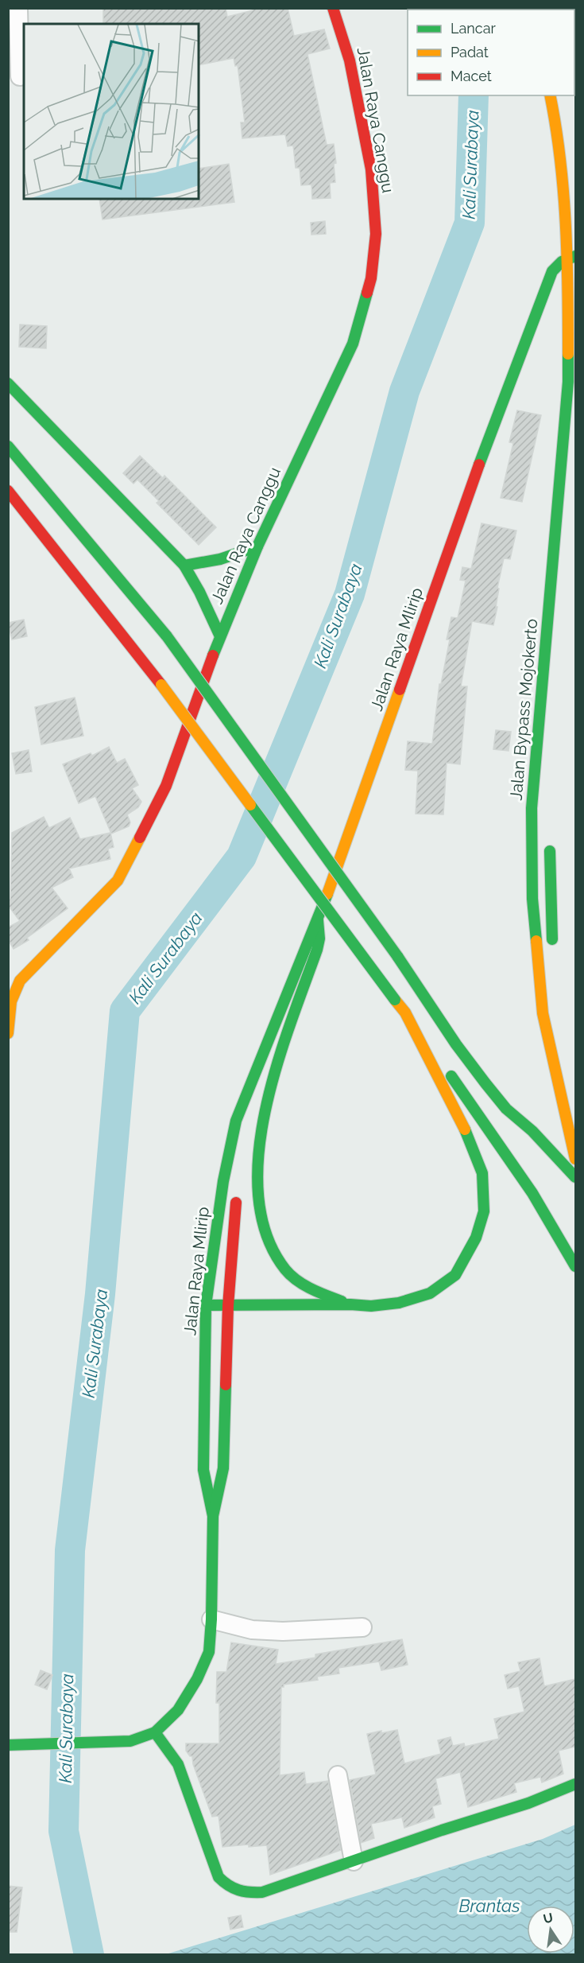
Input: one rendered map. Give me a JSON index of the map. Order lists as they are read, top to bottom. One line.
{"streets":{"main road":["Jalan Raya Canggu","Jalan Raya Mlirip","Jalan Bypass Mojokerto"]},"crossings":[["Jalan Raya Mlirip","Jalan Bypass Mojokerto"]],"water":["Kali Surabaya","Brantas"],"legend":["Lancar","Padat","Macet"],"north":"top"}
